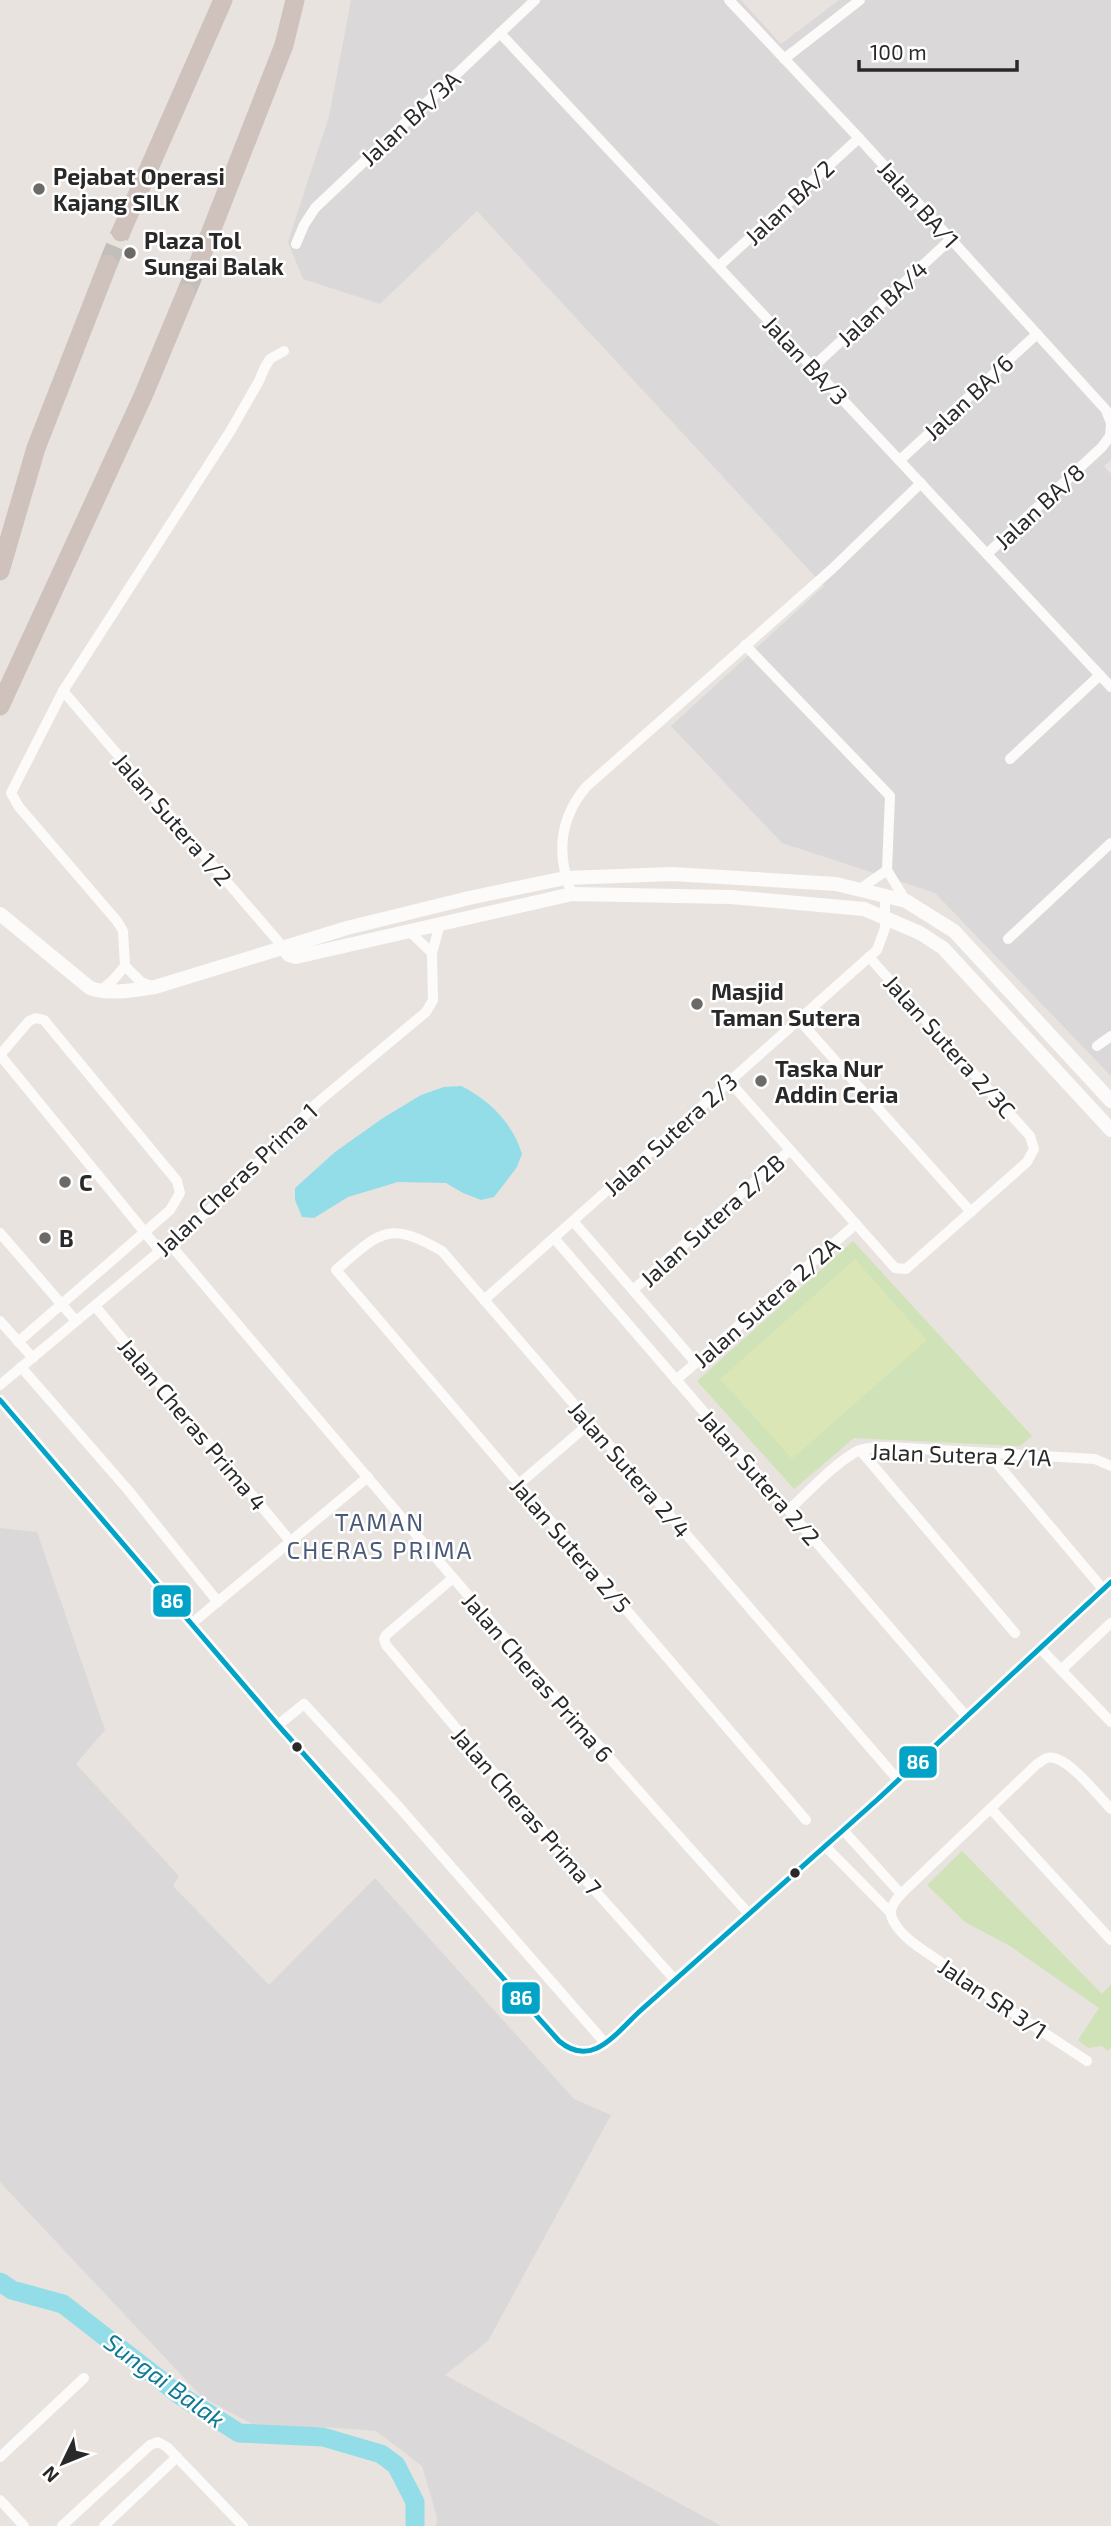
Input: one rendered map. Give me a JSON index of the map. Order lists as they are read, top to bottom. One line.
{"streets":{"street":["Jalan BA/3A","Jalan BA/2","Jalan BA/1","Jalan BA/4","Jalan BA/3","Jalan BA/6","Jalan BA/8","Jalan Sutera 1/2","Jalan Sutera 2/3C","Jalan Sutera 2/3","Jalan Cheras Prima 1","Jalan Sutera 2/2B","Jalan Sutera 2/2A","Jalan Cheras Prima 4","Jalan Sutera 2/1A","Jalan Sutera 2/4","Jalan Sutera 2/2","Jalan Sutera 2/5","Jalan Cheras Prima 6","Jalan Cheras Prima 7","Jalan SR 3/1"]},"crossings":[["Jalan BA/3A","Jalan BA/3"],["Jalan BA/2","Jalan BA/1"],["Jalan BA/2","Jalan BA/3"],["Jalan BA/1","Jalan BA/4"],["Jalan BA/1","Jalan BA/6"],["Jalan BA/1","Jalan BA/8"],["Jalan BA/4","Jalan BA/3"],["Jalan BA/3","Jalan BA/6"],["Jalan BA/3","Jalan BA/8"],["Jalan Sutera 2/3C","Jalan Sutera 2/3"],["Jalan Sutera 2/3","Jalan Sutera 2/4"],["Jalan Sutera 2/3","Jalan Sutera 2/2"],["Jalan Cheras Prima 1","Jalan Cheras Prima 4"],["Jalan Cheras Prima 1","Jalan Cheras Prima 6"],["Jalan Sutera 2/2A","Jalan Sutera 2/2"],["Jalan Sutera 2/1A","Jalan Sutera 2/2"],["Jalan Sutera 2/4","Jalan Sutera 2/5"],["Jalan Cheras Prima 6","Jalan Cheras Prima 7"]],"districts":["TAMAN CHERAS PRIMA"],"water":["Sungai Balak"],"places":["Pejabat Operasi Kajang SILK","Plaza Tol Sungai Balak","Masjid Taman Sutera","Taska Nur Addin Ceria","C","B"],"lines":["transit line 86"],"scale_bar":"100 m","north":"bottom left"}
